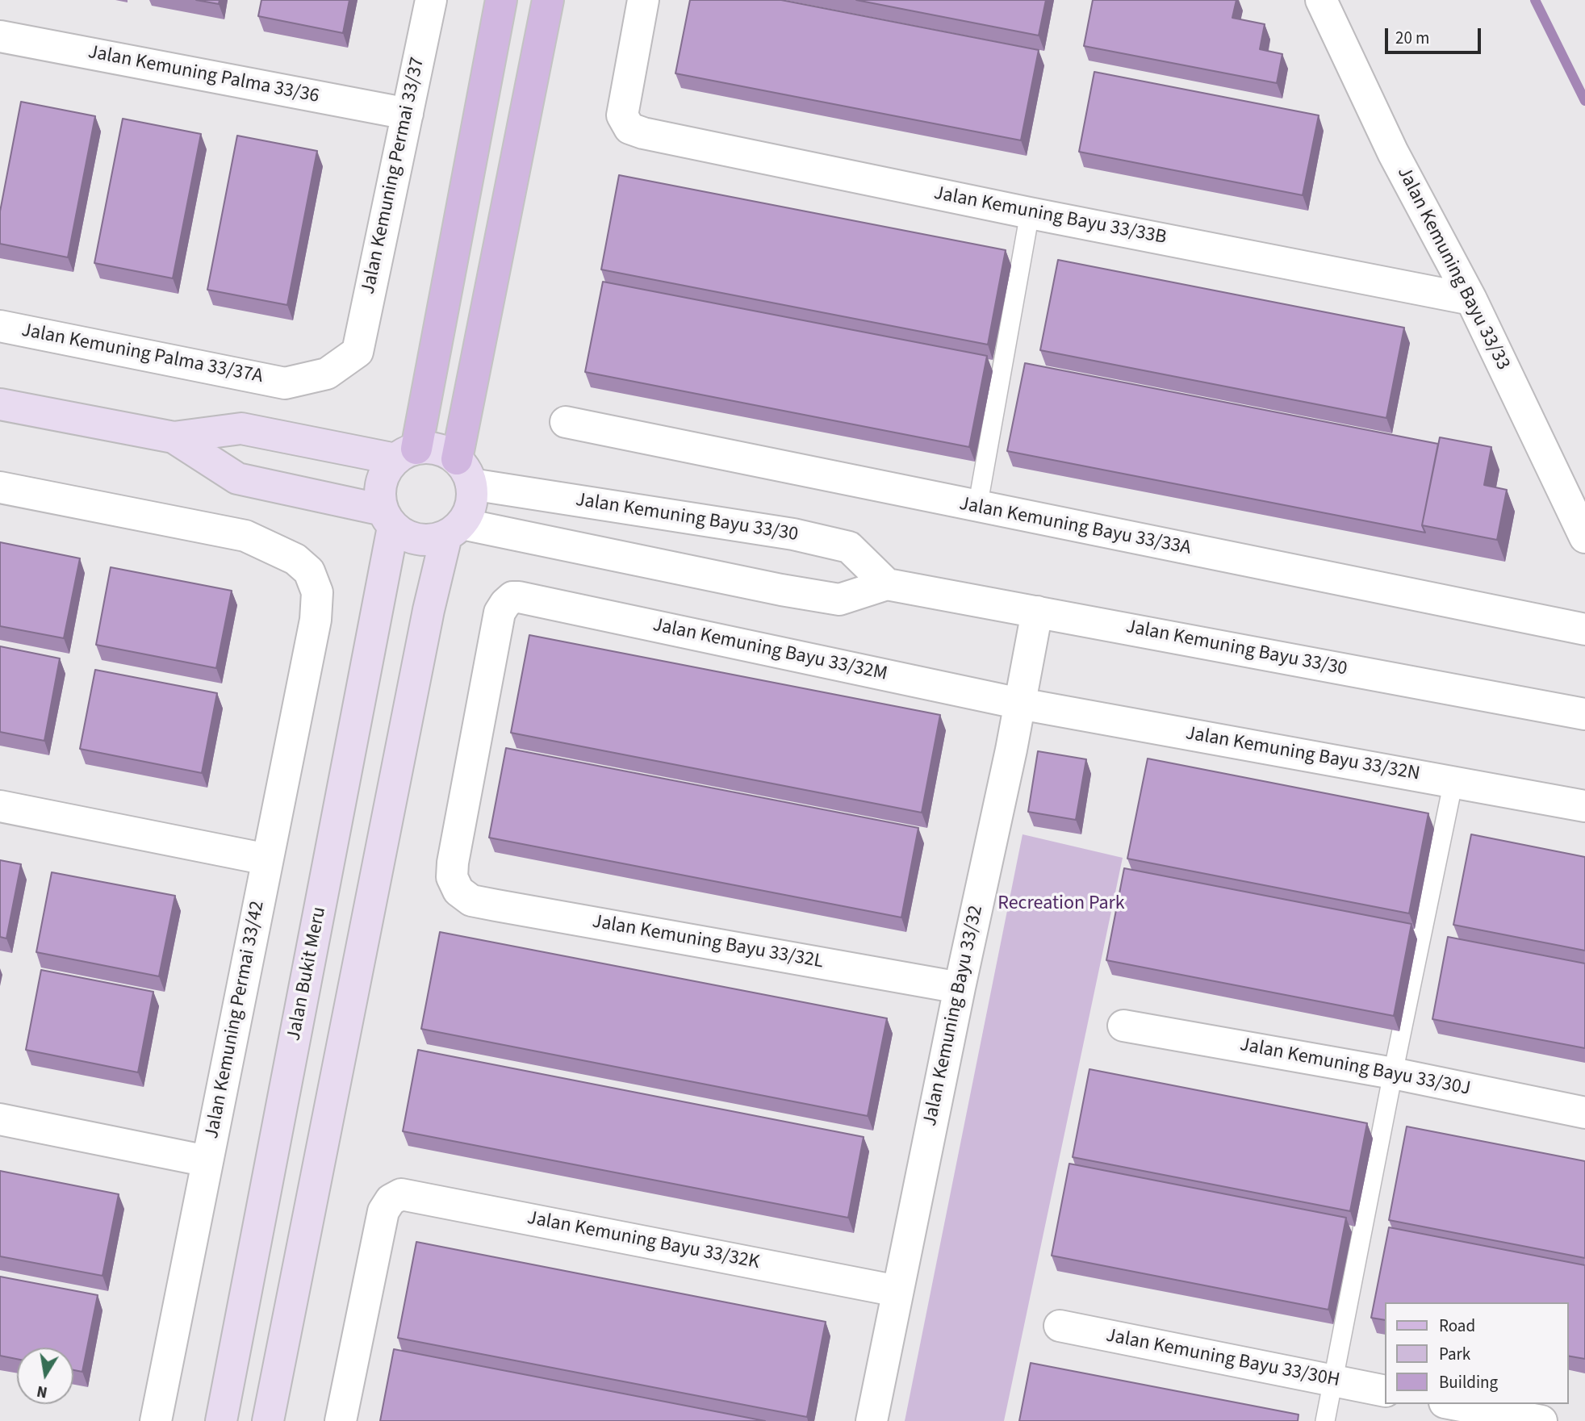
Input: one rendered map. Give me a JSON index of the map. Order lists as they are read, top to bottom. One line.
{"streets":{"main road":["Jalan Bukit Meru"],"street":["Jalan Kemuning Palma 33/36","Jalan Kemuning Permai 33/37","Jalan Kemuning Bayu 33/33B","Jalan Kemuning Bayu 33/33","Jalan Kemuning Palma 33/37A","Jalan Kemuning Bayu 33/30","Jalan Kemuning Bayu 33/33A","Jalan Kemuning Bayu 33/32M","Jalan Kemuning Bayu 33/32N","Jalan Kemuning Bayu 33/32L","Jalan Kemuning Bayu 33/32","Jalan Kemuning Permai 33/42","Jalan Kemuning Bayu 33/30J","Jalan Kemuning Bayu 33/32K","Jalan Kemuning Bayu 33/30H"]},"crossings":[["Jalan Kemuning Palma 33/36","Jalan Kemuning Permai 33/37"],["Jalan Kemuning Permai 33/37","Jalan Kemuning Palma 33/37A"],["Jalan Kemuning Bayu 33/33B","Jalan Kemuning Bayu 33/33"],["Jalan Kemuning Bayu 33/30","Jalan Bukit Meru"],["Jalan Kemuning Bayu 33/30","Jalan Kemuning Bayu 33/32"],["Jalan Kemuning Bayu 33/32M","Jalan Kemuning Bayu 33/32N"],["Jalan Kemuning Bayu 33/32M","Jalan Kemuning Bayu 33/32L"],["Jalan Kemuning Bayu 33/32M","Jalan Kemuning Bayu 33/32"],["Jalan Kemuning Bayu 33/32N","Jalan Kemuning Bayu 33/32"],["Jalan Kemuning Bayu 33/32L","Jalan Kemuning Bayu 33/32"],["Jalan Kemuning Bayu 33/32","Jalan Kemuning Bayu 33/32K"]],"parks":["Recreation Park"],"legend":["Road","Park","Building"],"scale_bar":"20 m","north":"bottom"}
